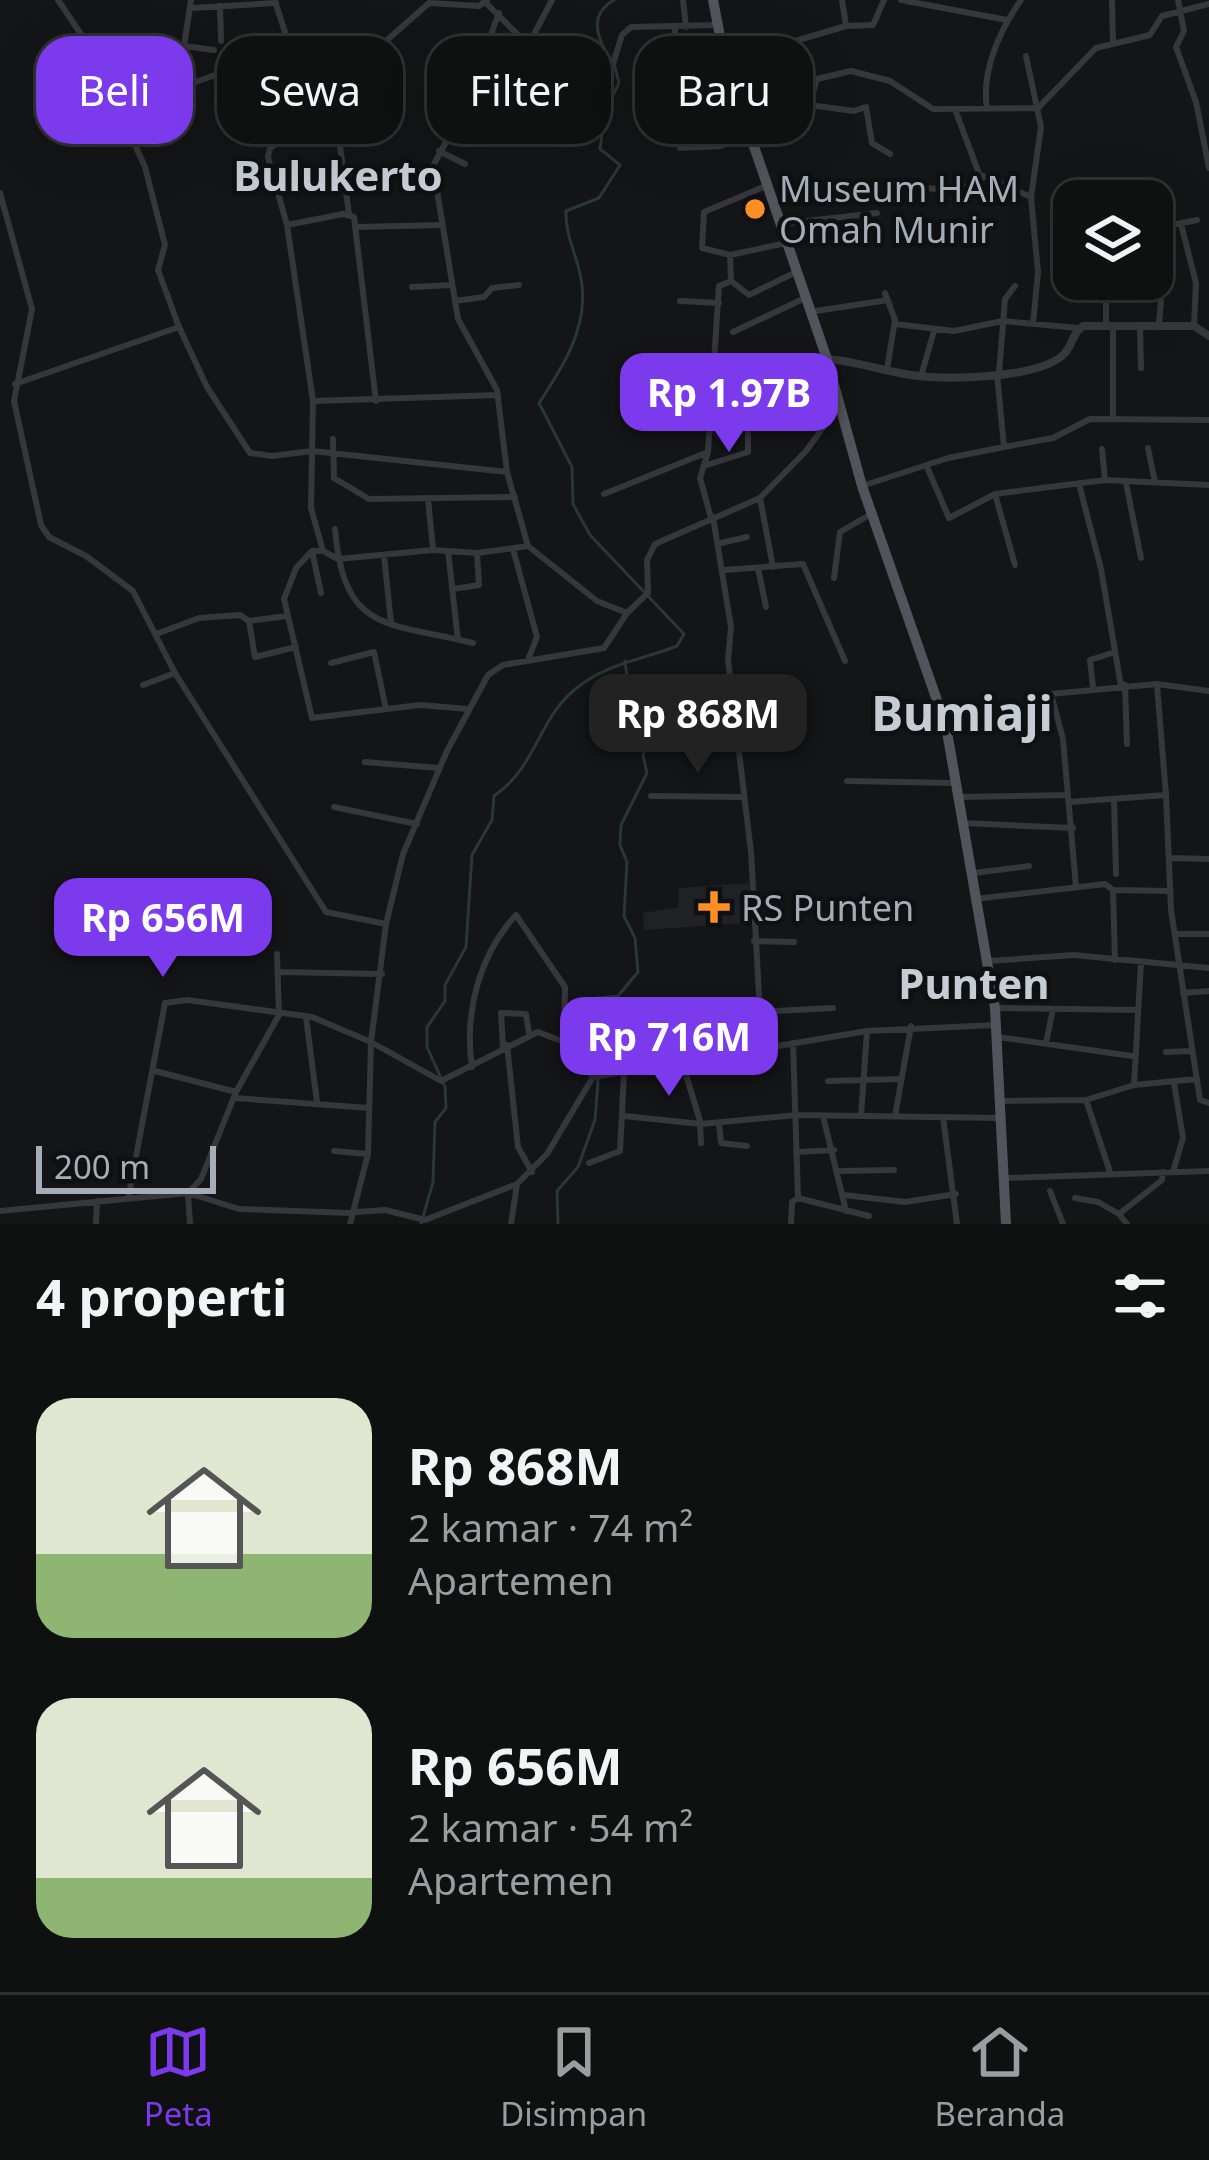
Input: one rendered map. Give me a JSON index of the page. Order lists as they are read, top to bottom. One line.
{"districts":["Bulukerto","Bumiaji","Punten"],"places":{"other":["Museum HAM Omah Munir"],"health":["RS Punten"]},"scale_bar":"200 m","page":{"chip":["Beli","Sewa","Filter","Baru"],"price":["Rp 1.97B","Rp 868M","Rp 656M","Rp 716M"],"scale":"200 m","heading":"4 properti","list":[{"name":"Rp 868M","note":"2 kamar · 74 m² · Apartemen"},{"name":"Rp 656M","note":"2 kamar · 54 m² · Apartemen"}],"tabs":["Peta","Disimpan","Beranda"]}}
